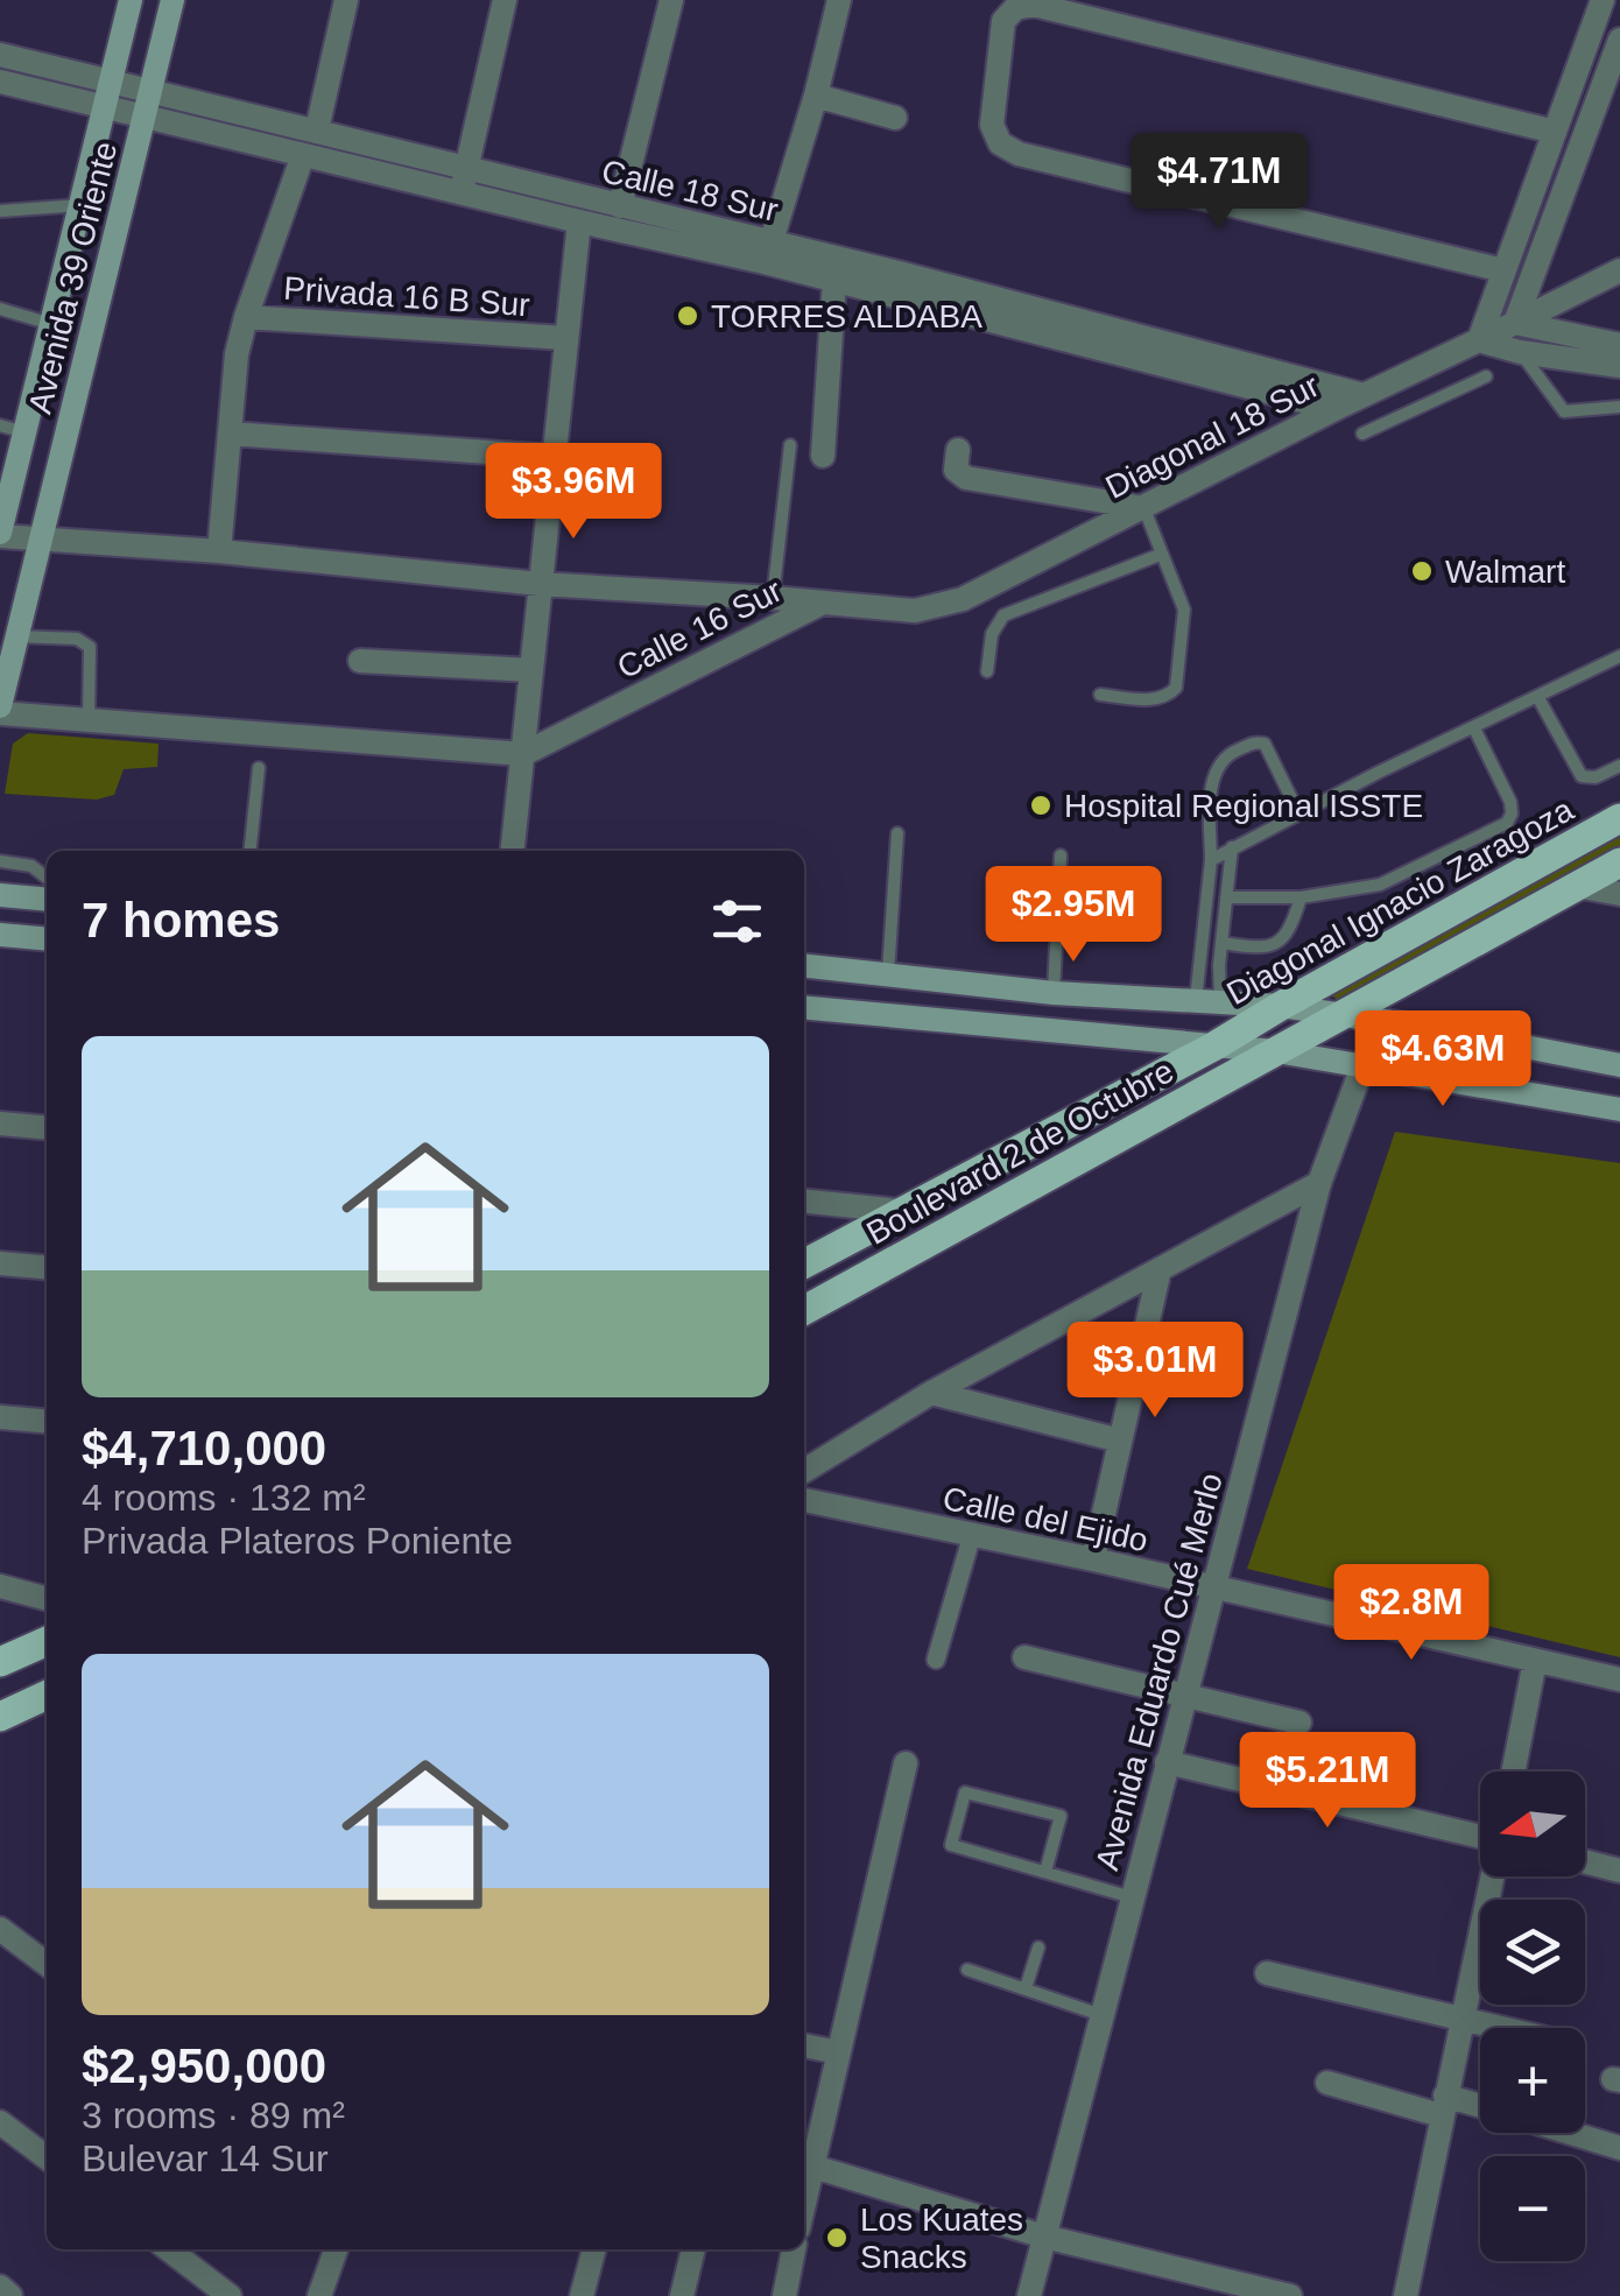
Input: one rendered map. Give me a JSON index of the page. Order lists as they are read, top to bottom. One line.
{"streets":{"main road":["Avenida 39 Oriente","Diagonal Ignacio Zaragoza","Boulevard 2 de Octubre"],"street":["Calle 18 Sur","Privada 16 B Sur","Diagonal 18 Sur","Calle 16 Sur","Calle del Ejido","Avenida Eduardo Cué Merlo"]},"crossings":[["Calle 18 Sur","Avenida 39 Oriente"],["Calle 18 Sur","Diagonal 18 Sur"],["Avenida 39 Oriente","Calle 16 Sur"],["Diagonal 18 Sur","Calle 16 Sur"],["Diagonal Ignacio Zaragoza","Boulevard 2 de Octubre"],["Calle del Ejido","Avenida Eduardo Cué Merlo"]],"places":["TORRES ALDABA","Walmart","Hospital Regional ISSTE","Los Kuates Snacks"],"north":"left","page":{"price":["$4.71M","$3.96M","$2.95M","$4.63M","$3.01M","$2.8M","$5.21M"],"heading":"7 homes","list":[{"name":"$4,710,000","note":"4 rooms · 132 m² · Privada Plateros Poniente"},{"name":"$2,950,000","note":"3 rooms · 89 m² · Bulevar 14 Sur"}],"map_buttons":["+","−"]}}
